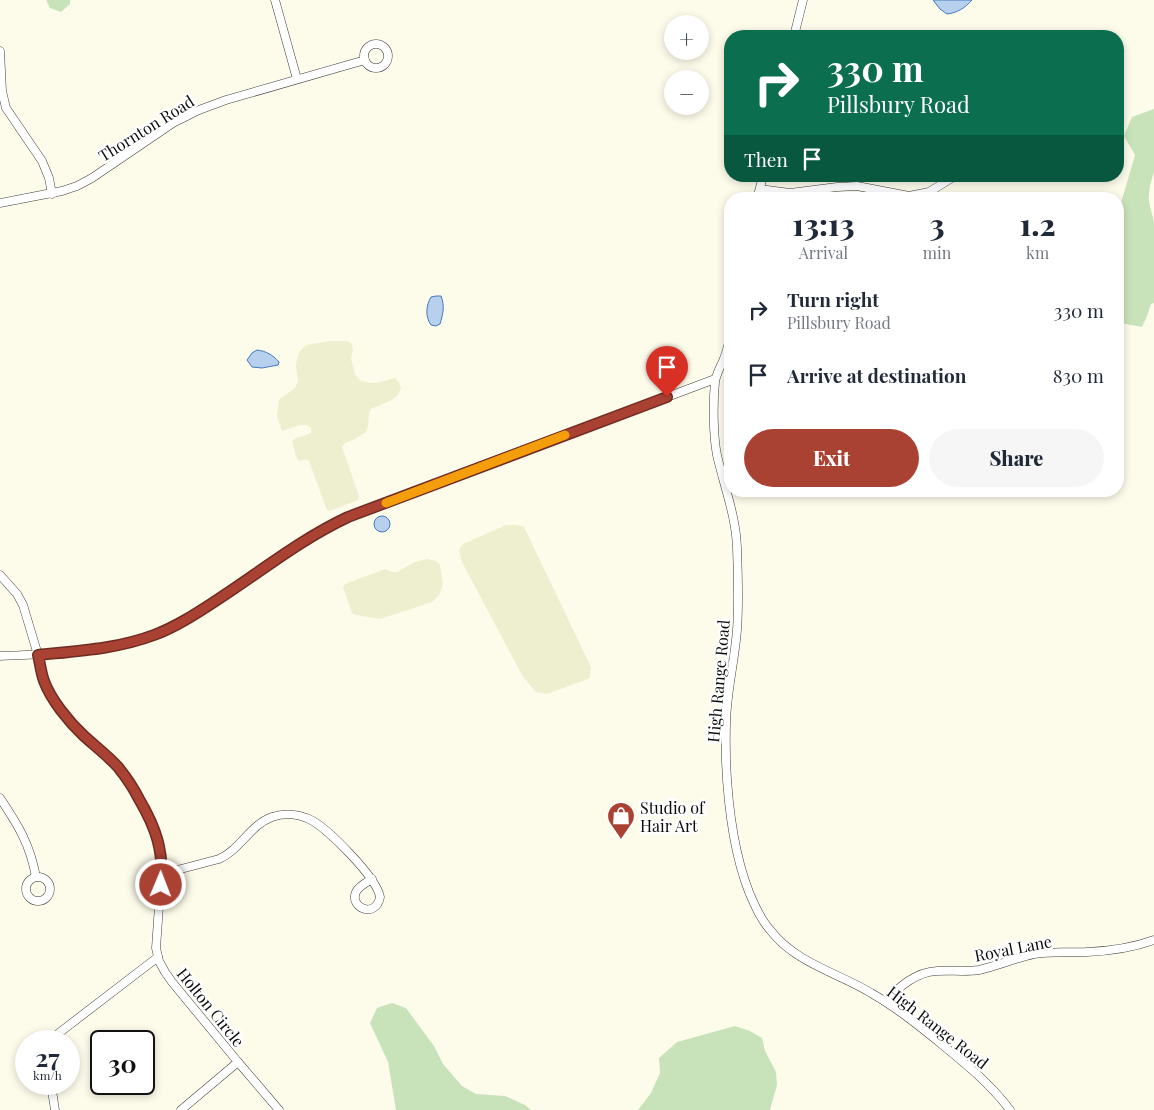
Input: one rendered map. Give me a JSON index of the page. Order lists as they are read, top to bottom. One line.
{"streets":{"street":["Thornton Road","High Range Road","Royal Lane","Holton Circle"]},"crossings":[["High Range Road","Royal Lane"]],"places":{"shop":["Studio of Hair Art"]},"page":{"map_buttons":["+","−"],"turn":["330 m","Pillsbury Road"],"then":"Then","eta":["13:13","Arrival","3","min","1.2","km"],"list":[{"name":"Turn right","note":"Pillsbury Road","value":"330 m"},{"name":"Arrive at destination","value":"830 m"}],"buttons":["Exit","Share"],"speed":"27 km/h","limit":"30"}}
